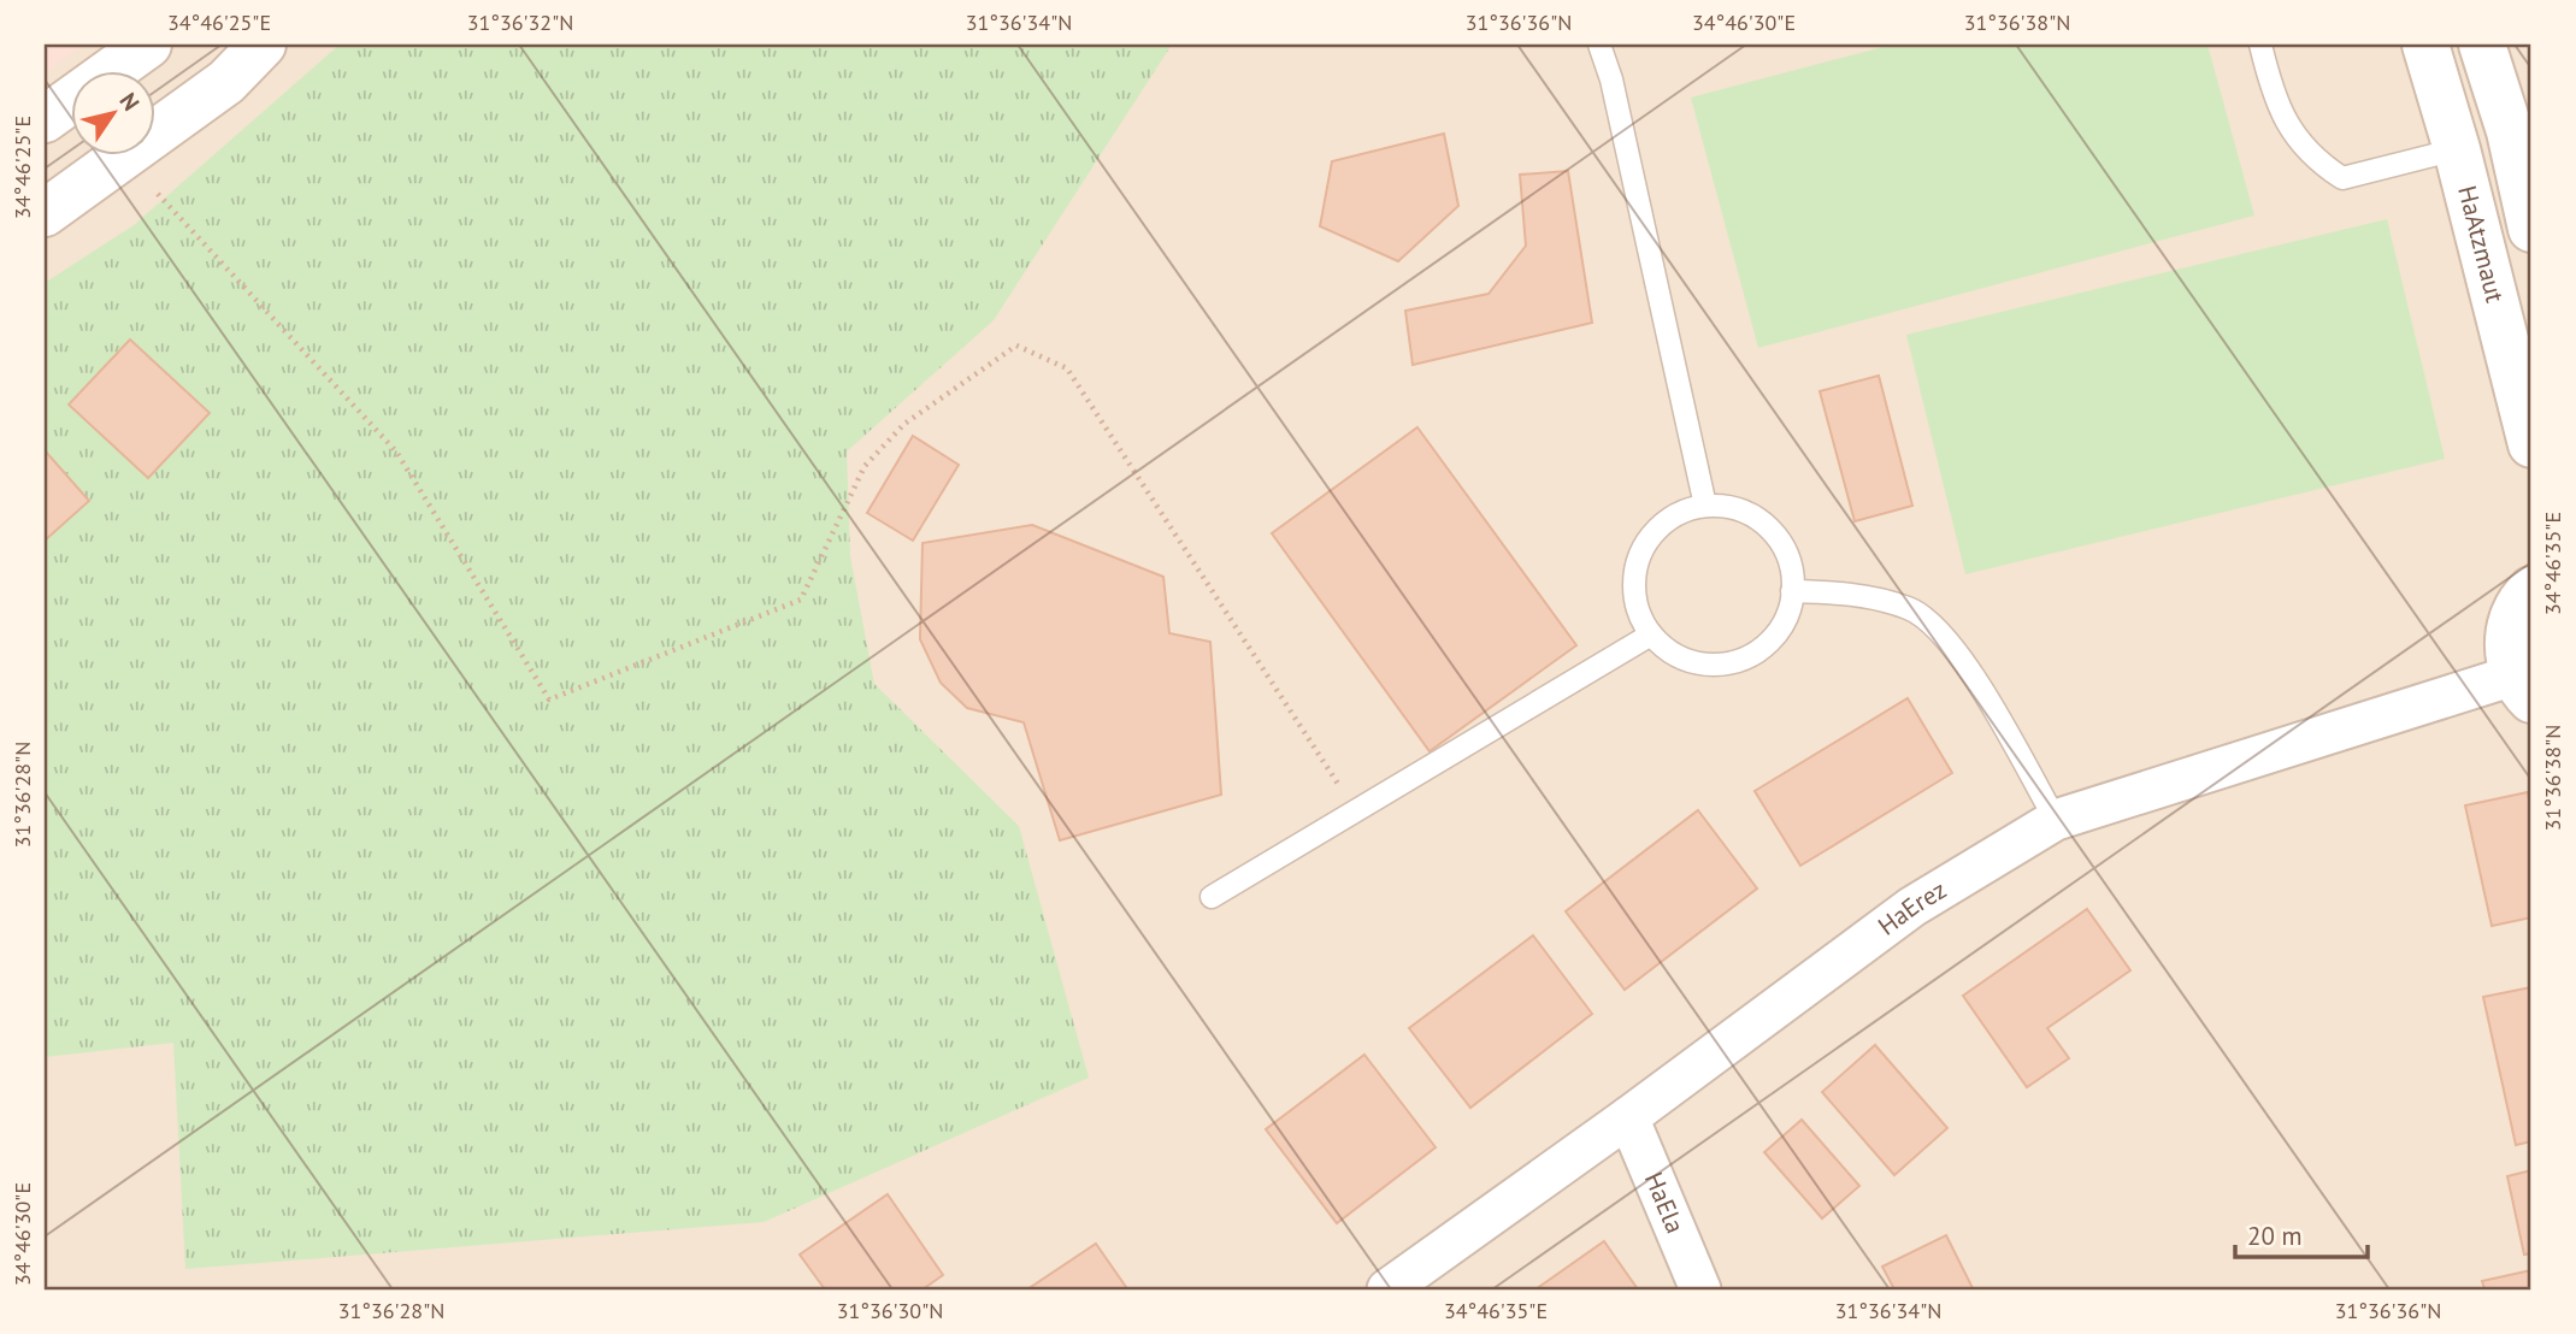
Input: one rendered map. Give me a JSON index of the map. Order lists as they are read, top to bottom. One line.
{"streets":{"street":["HaAtzmaut","HaErez","HaEla"]},"crossings":[["HaErez","HaEla"]],"scale_bar":"20 m","north":"top right","coordinates":["34°46'25\"E","31°36'32\"N","31°36'34\"N","31°36'36\"N","34°46'30\"E","31°36'38\"N","34°46'35\"E","31°36'28\"N","31°36'30\"N"]}
